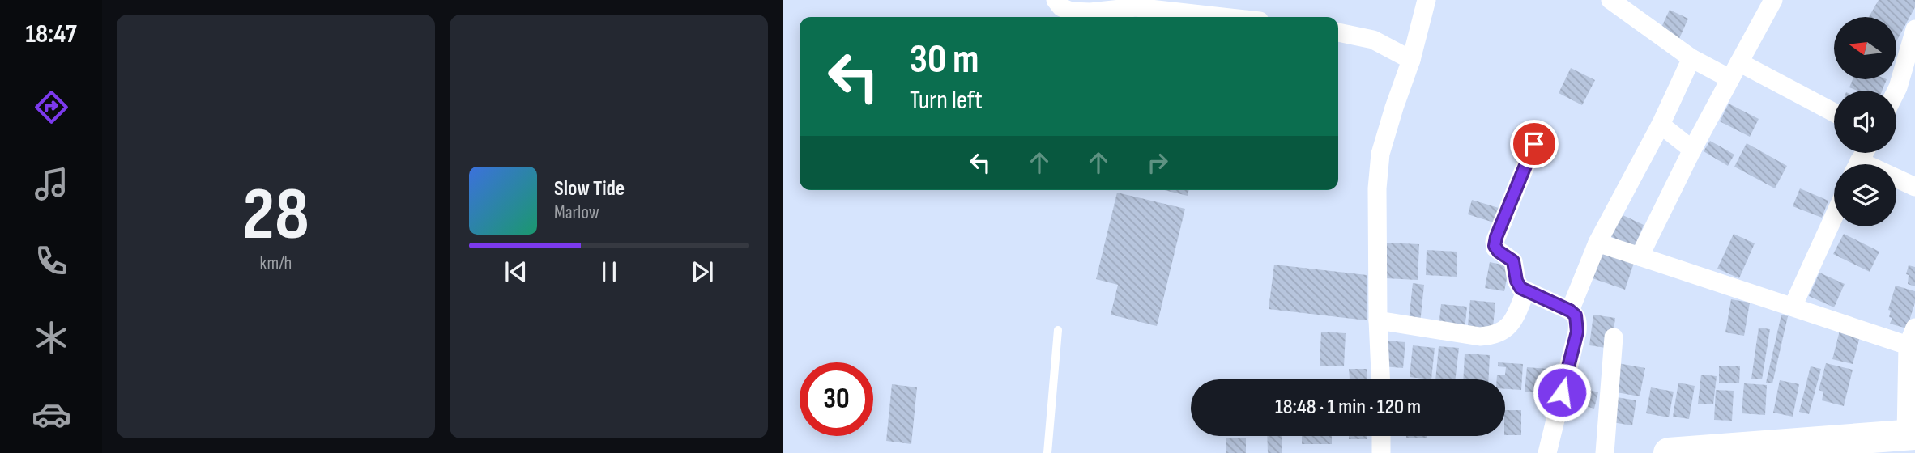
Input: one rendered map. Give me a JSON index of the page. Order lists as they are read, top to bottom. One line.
{"north":"left","page":{"tabs":"18:47","tile":["28","km/h"],"turn":["30 m","Turn left"],"song":["Slow Tide","Marlow"],"limit":"30","trip":"18:48 · 1 min · 120 m"}}
